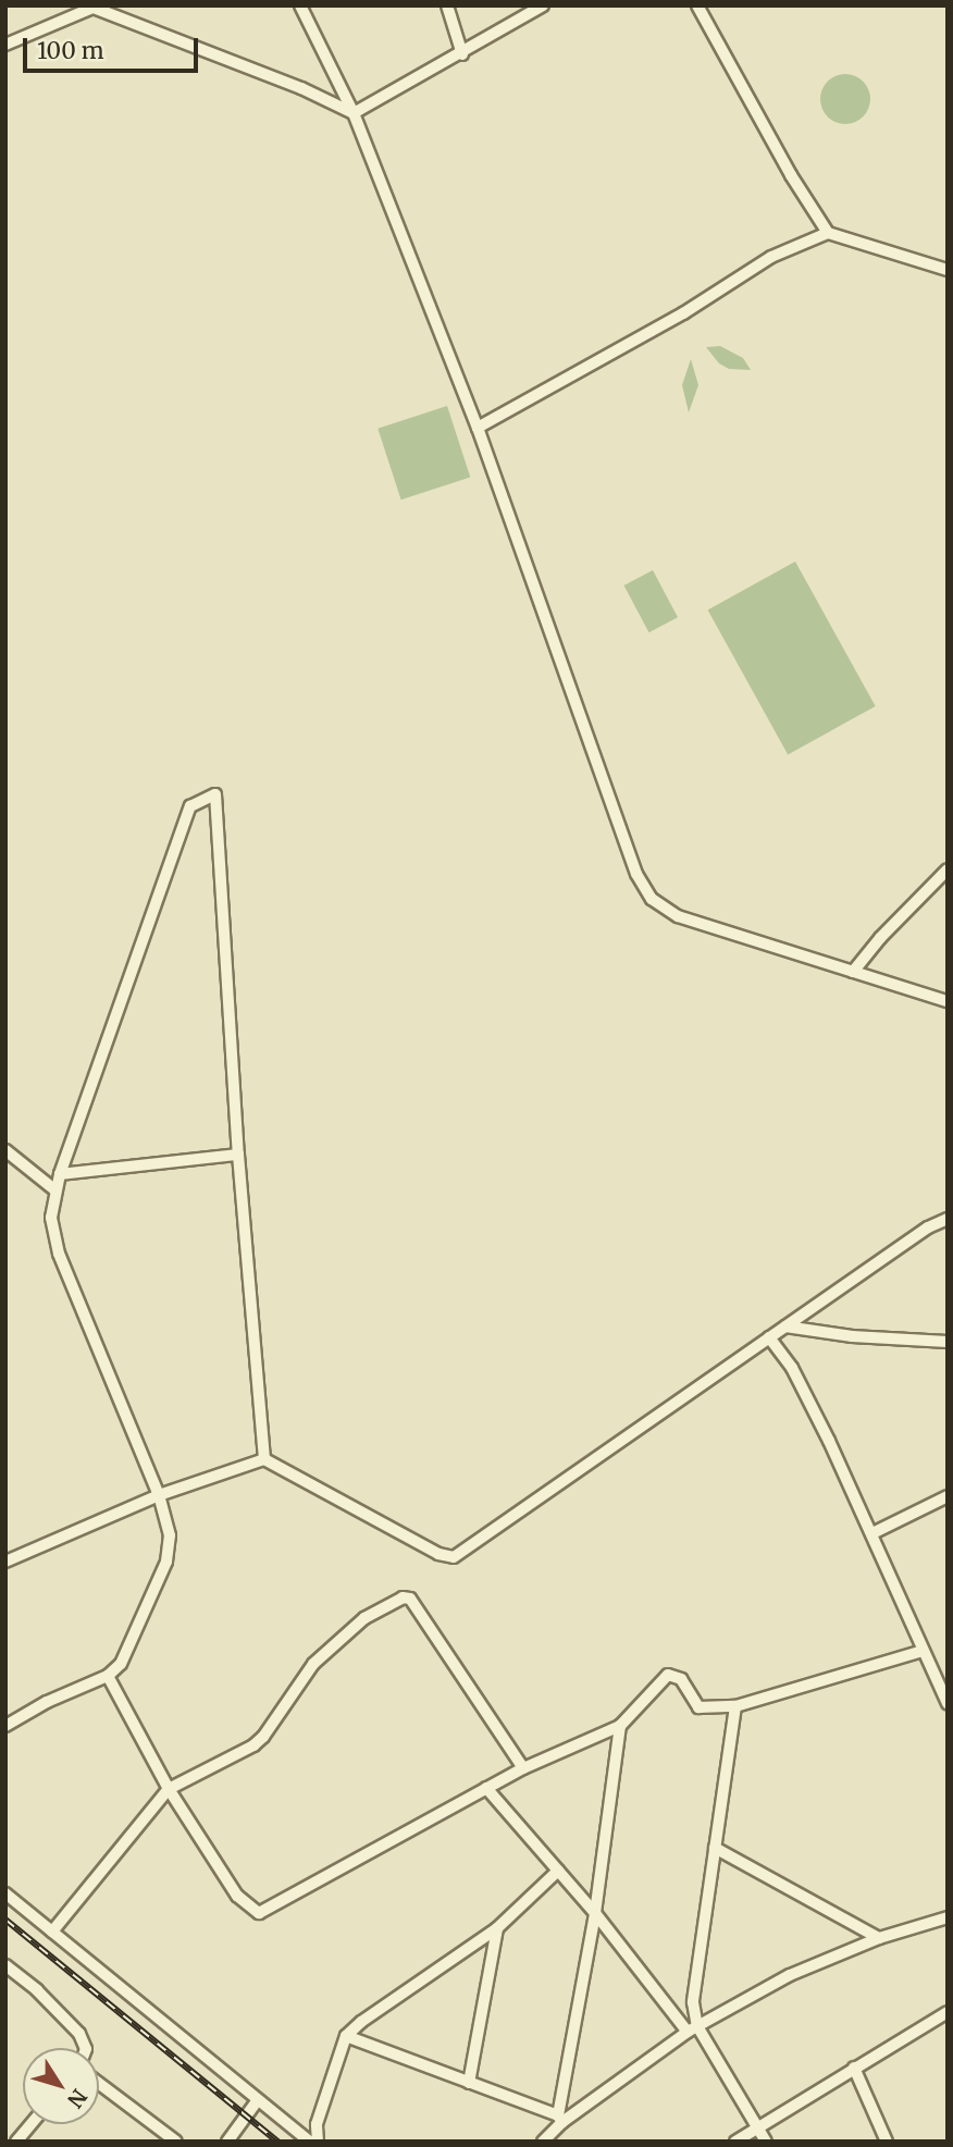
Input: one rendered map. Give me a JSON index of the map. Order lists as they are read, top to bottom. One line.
{"scale_bar":"100 m","north":"bottom right"}
